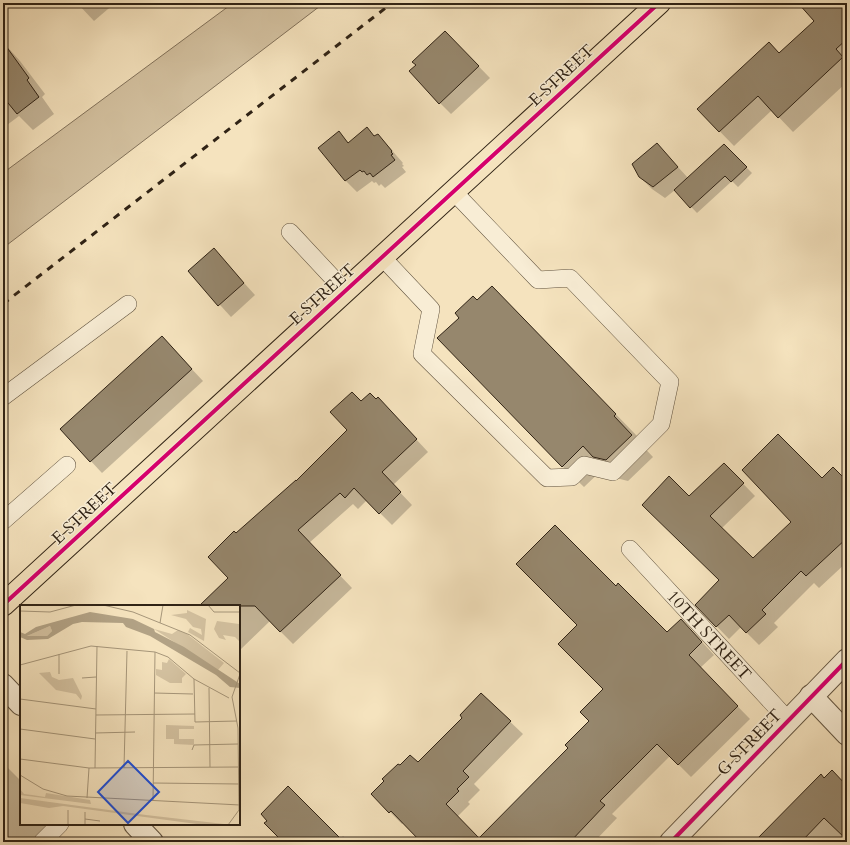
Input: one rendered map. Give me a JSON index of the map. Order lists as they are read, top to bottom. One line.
{"streets":{"main road":["E STREET"],"street":["G STREET"],"lane":["10TH STREET"]},"crossings":[["10TH STREET","G STREET"]]}
